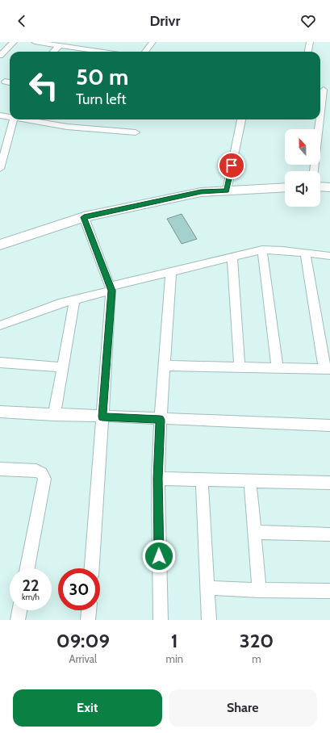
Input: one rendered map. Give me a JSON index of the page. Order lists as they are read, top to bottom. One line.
{"north":"top","page":{"header":"Drivr","turn":["50 m","Turn left"],"speed":"22 km/h","limit":"30","eta":["09:09","Arrival","1","min","320","m"],"buttons":["Exit","Share"]}}
